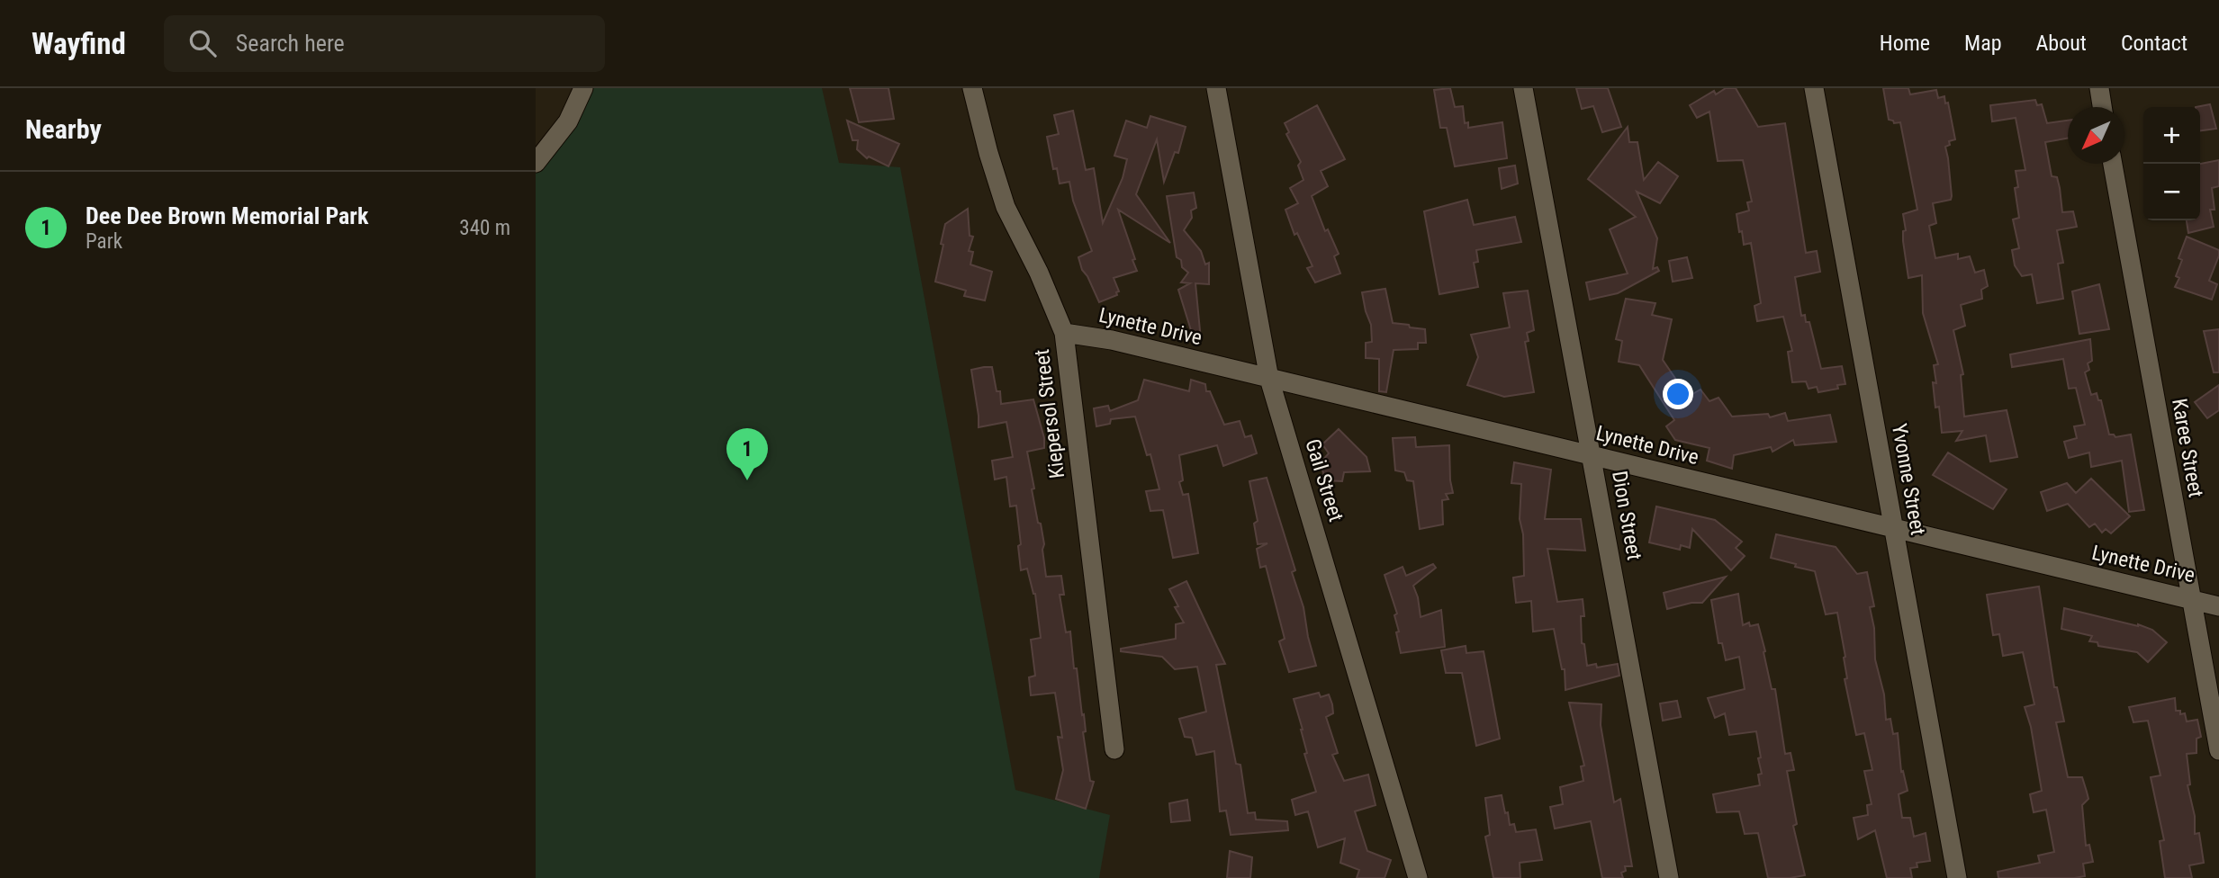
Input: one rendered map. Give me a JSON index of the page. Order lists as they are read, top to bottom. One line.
{"streets":{"street":["Lynette Drive","Kiepersol Street","Karee Street","Yvonne Street","Gail Street","Dion Street"]},"crossings":[["Lynette Drive","Kiepersol Street"],["Lynette Drive","Karee Street"],["Lynette Drive","Yvonne Street"],["Lynette Drive","Gail Street"],["Lynette Drive","Dion Street"]],"north":"bottom left","page":{"header":"Wayfind","search":"Search here","nav":["Home","Map","About","Contact"],"heading":"Nearby","map_buttons":["+","−"],"list":[{"mark":"1","name":"Dee Dee Brown Memorial Park","note":"Park","value":"340 m"}],"pins":"1"}}
